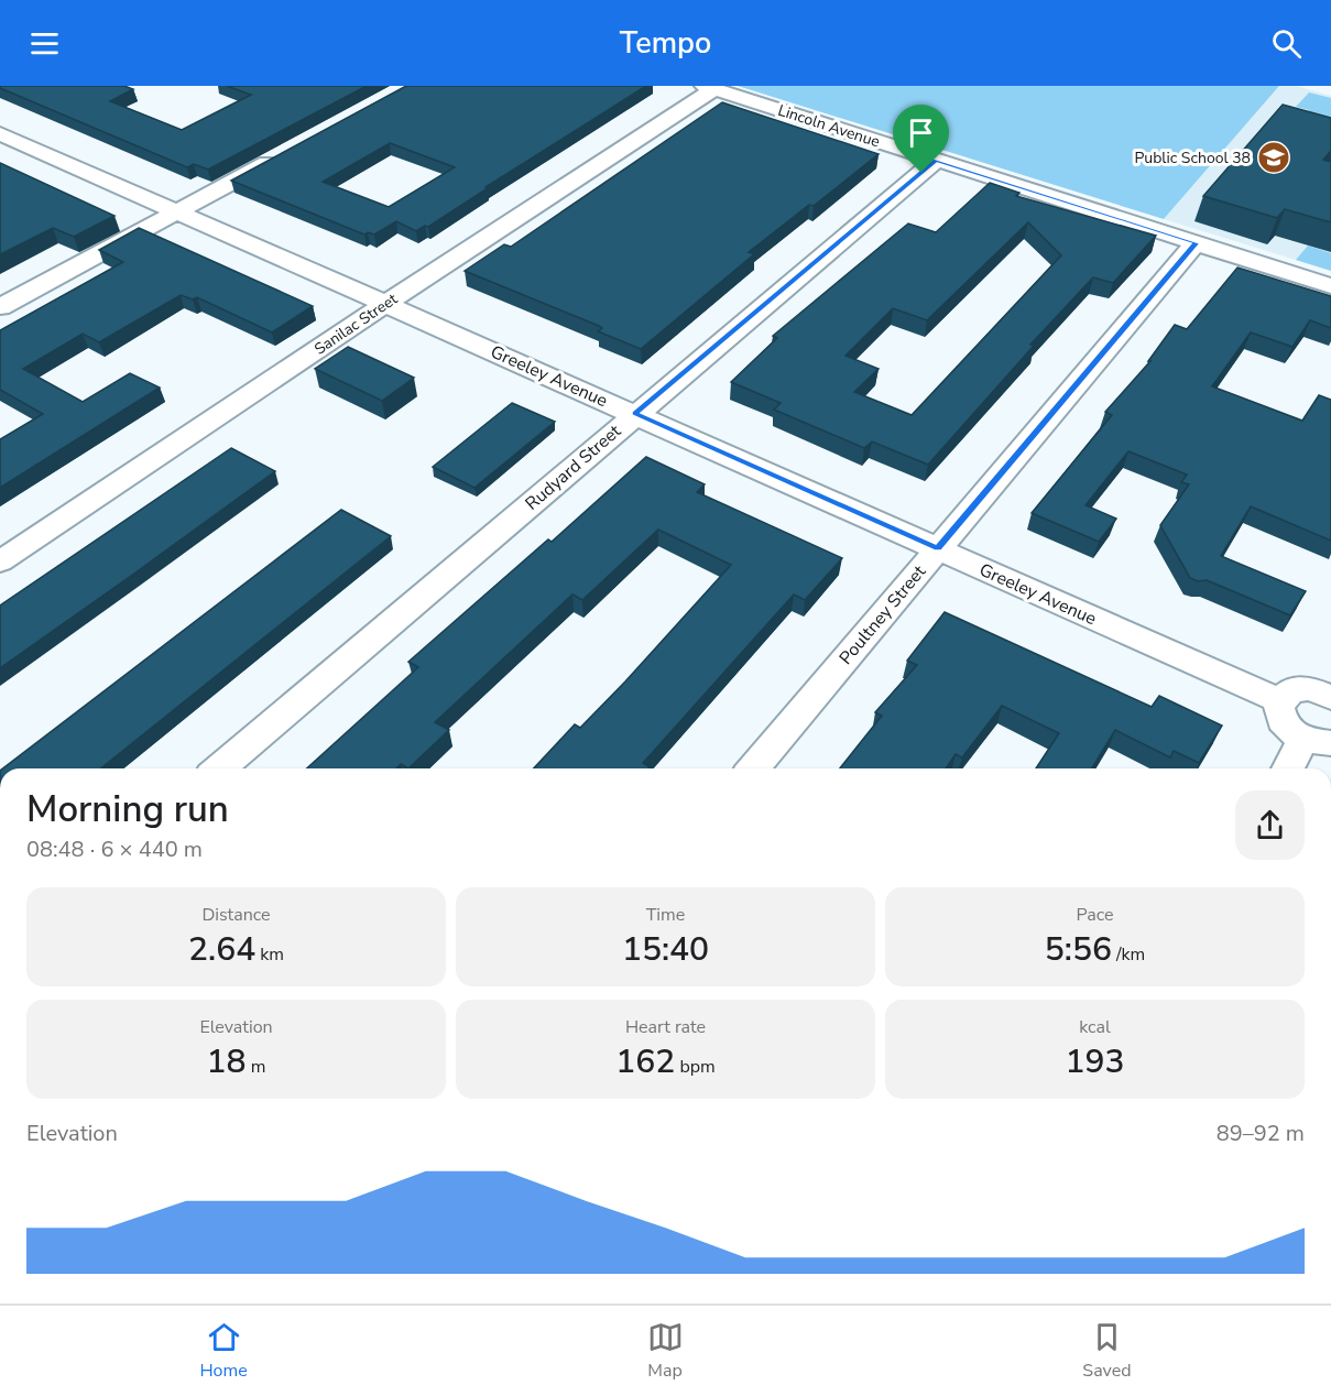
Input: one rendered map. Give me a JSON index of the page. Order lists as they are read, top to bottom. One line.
{"streets":{"street":["Lincoln Avenue","Sanilac Street","Greeley Avenue","Rudyard Street","Poultney Street"]},"crossings":[["Lincoln Avenue","Sanilac Street"],["Lincoln Avenue","Rudyard Street"],["Lincoln Avenue","Poultney Street"],["Sanilac Street","Greeley Avenue"],["Greeley Avenue","Rudyard Street"],["Greeley Avenue","Poultney Street"]],"places":{"school or university":["Public School 38"]},"page":{"header":"Tempo","heading":["Morning run","08:48 · 6 × 440 m"],"stats":[["Distance","2.64 km"],["Time","15:40"],["Pace","5:56 /km"],["Elevation","18 m"],["Heart rate","162 bpm"],["kcal","193"]],"chart":["Elevation","89–92 m"],"tabs":["Home","Map","Saved"]}}
